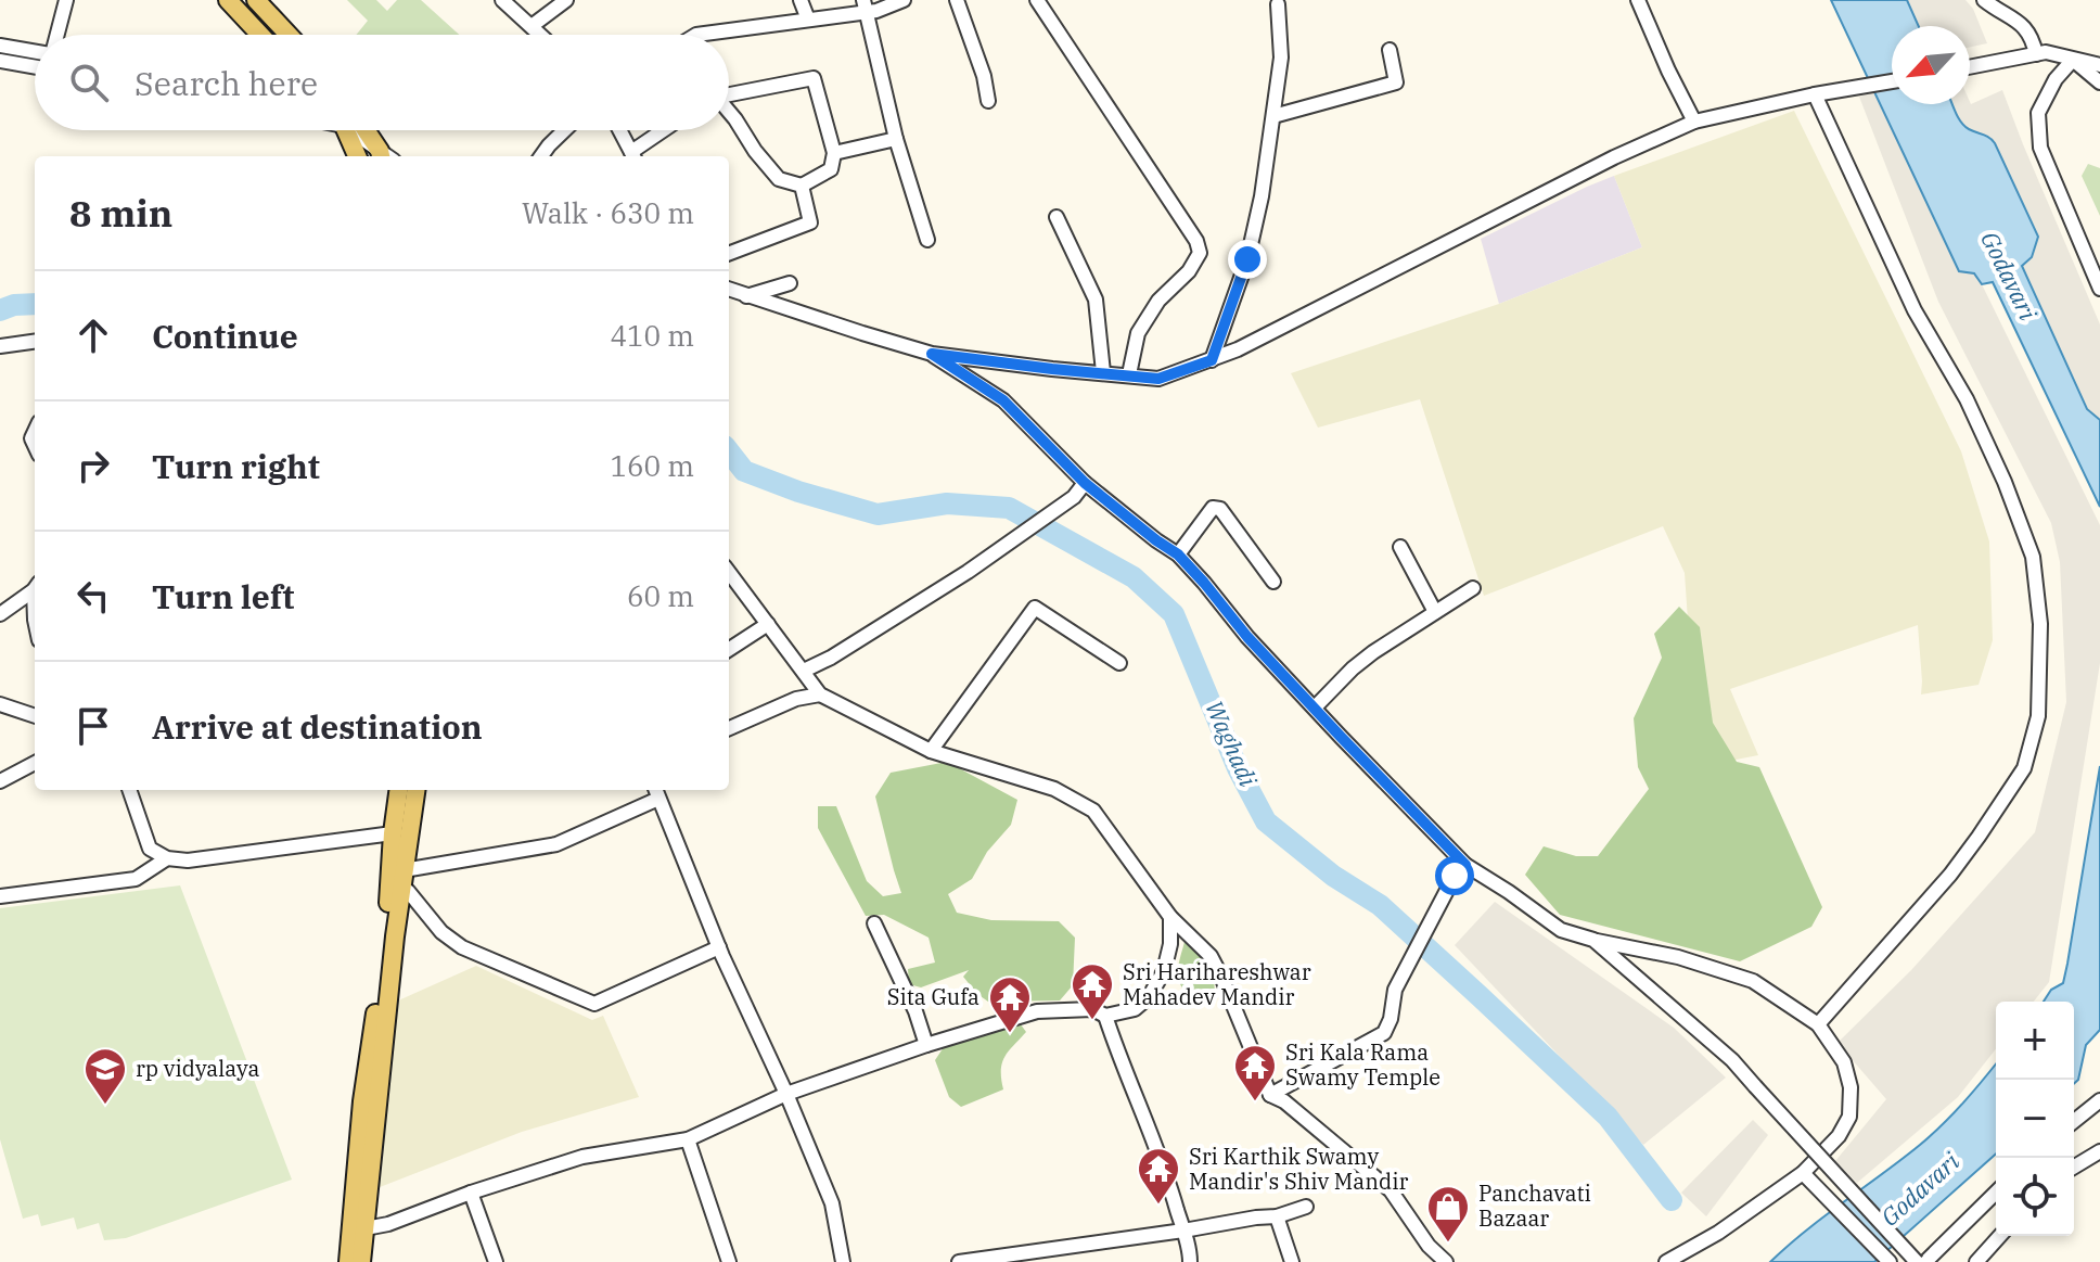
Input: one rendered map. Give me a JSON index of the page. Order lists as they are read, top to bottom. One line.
{"water":["Godavari","Waghadi"],"places":{"temple":["Sri Harihareshwar Mahadev Mandir","Sita Gufa","Sri Kala Rama Swamy Temple","Sri Karthik Swamy Mandir's Shiv Mandir"],"school or university":["rp vidyalaya"],"shop":["Panchavati Bazaar"]},"north":"bottom left","page":{"search":"Search here","heading":["8 min","Walk · 630 m"],"list":[["Continue","410 m"],["Turn right","160 m"],["Turn left","60 m"],"Arrive at destination"],"map_buttons":["+","−"]}}
